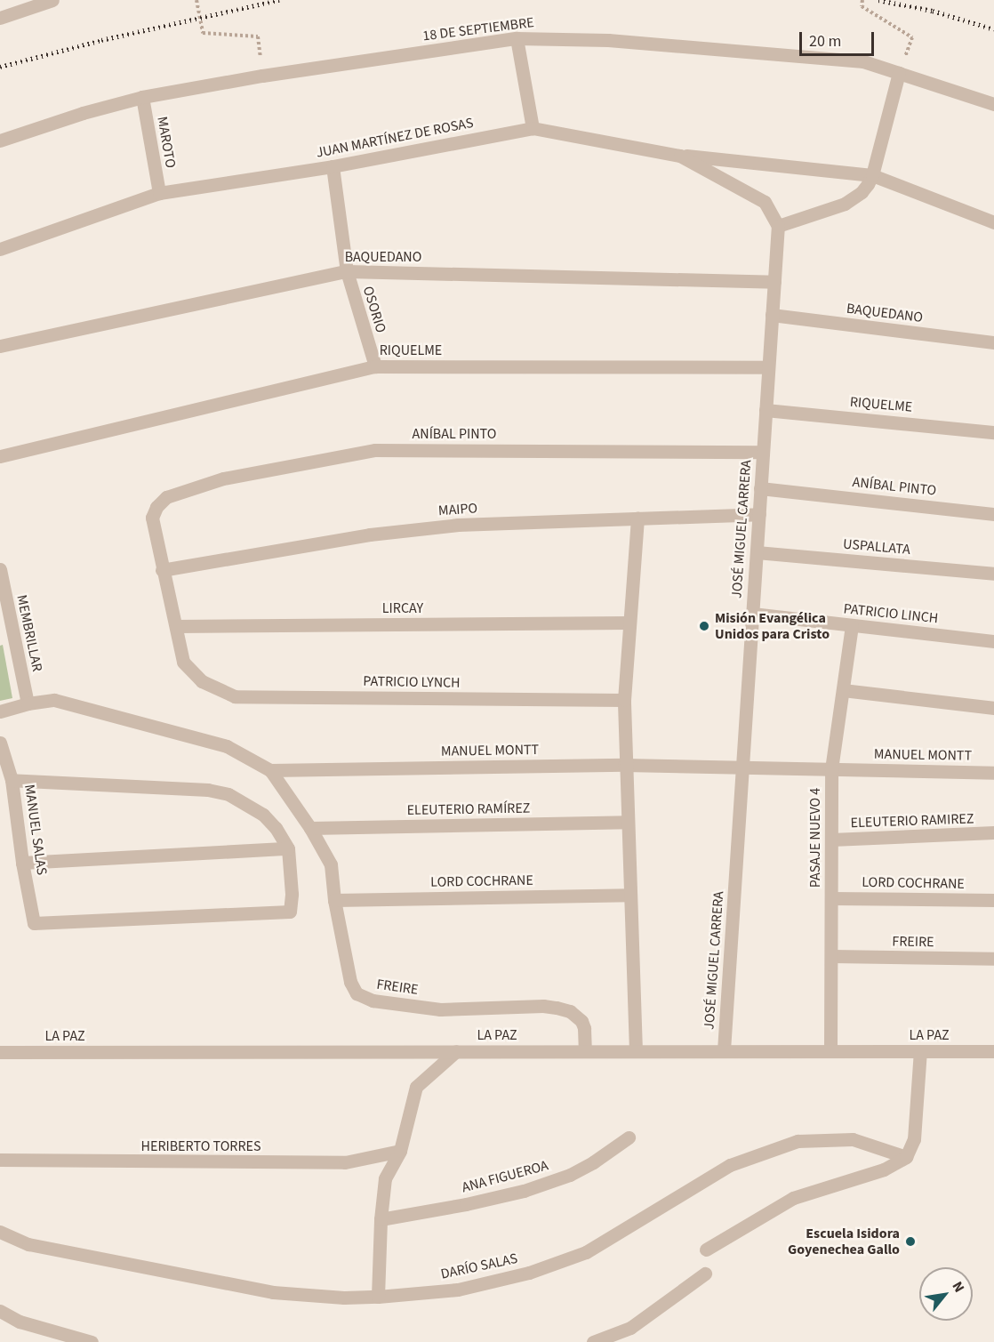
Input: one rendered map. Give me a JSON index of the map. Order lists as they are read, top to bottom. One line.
{"streets":{"street":["18 DE SEPTIEMBRE","JUAN MARTÍNEZ DE ROSAS","MAROTO","BAQUEDANO","OSORIO","RIQUELME","ANÍBAL PINTO","MAIPO","JOSÉ MIGUEL CARRERA","USPALLATA","LIRCAY","PATRICIO LINCH","MEMBRILLAR","PATRICIO LYNCH","MANUEL MONTT","ELEUTERIO RAMÍREZ","ELEUTERIO RAMIREZ","MANUEL SALAS","PASAJE NUEVO 4","LORD COCHRANE","FREIRE","LA PAZ","HERIBERTO TORRES","ANA FIGUEROA","DARÍO SALAS"]},"crossings":[["18 DE SEPTIEMBRE","MAROTO"],["JUAN MARTÍNEZ DE ROSAS","MAROTO"],["JUAN MARTÍNEZ DE ROSAS","OSORIO"],["JUAN MARTÍNEZ DE ROSAS","JOSÉ MIGUEL CARRERA"],["BAQUEDANO","OSORIO"],["BAQUEDANO","JOSÉ MIGUEL CARRERA"],["OSORIO","RIQUELME"],["RIQUELME","JOSÉ MIGUEL CARRERA"],["ANÍBAL PINTO","MAIPO"],["ANÍBAL PINTO","JOSÉ MIGUEL CARRERA"],["MAIPO","JOSÉ MIGUEL CARRERA"],["JOSÉ MIGUEL CARRERA","USPALLATA"],["JOSÉ MIGUEL CARRERA","PATRICIO LINCH"],["JOSÉ MIGUEL CARRERA","MANUEL MONTT"],["JOSÉ MIGUEL CARRERA","LA PAZ"],["LIRCAY","PATRICIO LYNCH"],["PATRICIO LINCH","PASAJE NUEVO 4"],["MEMBRILLAR","MANUEL MONTT"],["MANUEL MONTT","PASAJE NUEVO 4"],["MANUEL MONTT","FREIRE"],["ELEUTERIO RAMÍREZ","FREIRE"],["ELEUTERIO RAMIREZ","PASAJE NUEVO 4"],["PASAJE NUEVO 4","LORD COCHRANE"],["PASAJE NUEVO 4","FREIRE"],["PASAJE NUEVO 4","LA PAZ"],["LORD COCHRANE","FREIRE"],["FREIRE","LA PAZ"]],"places":["Misión Evangélica Unidos para Cristo","Escuela Isidora Goyenechea Gallo"],"scale_bar":"20 m","north":"top right"}
